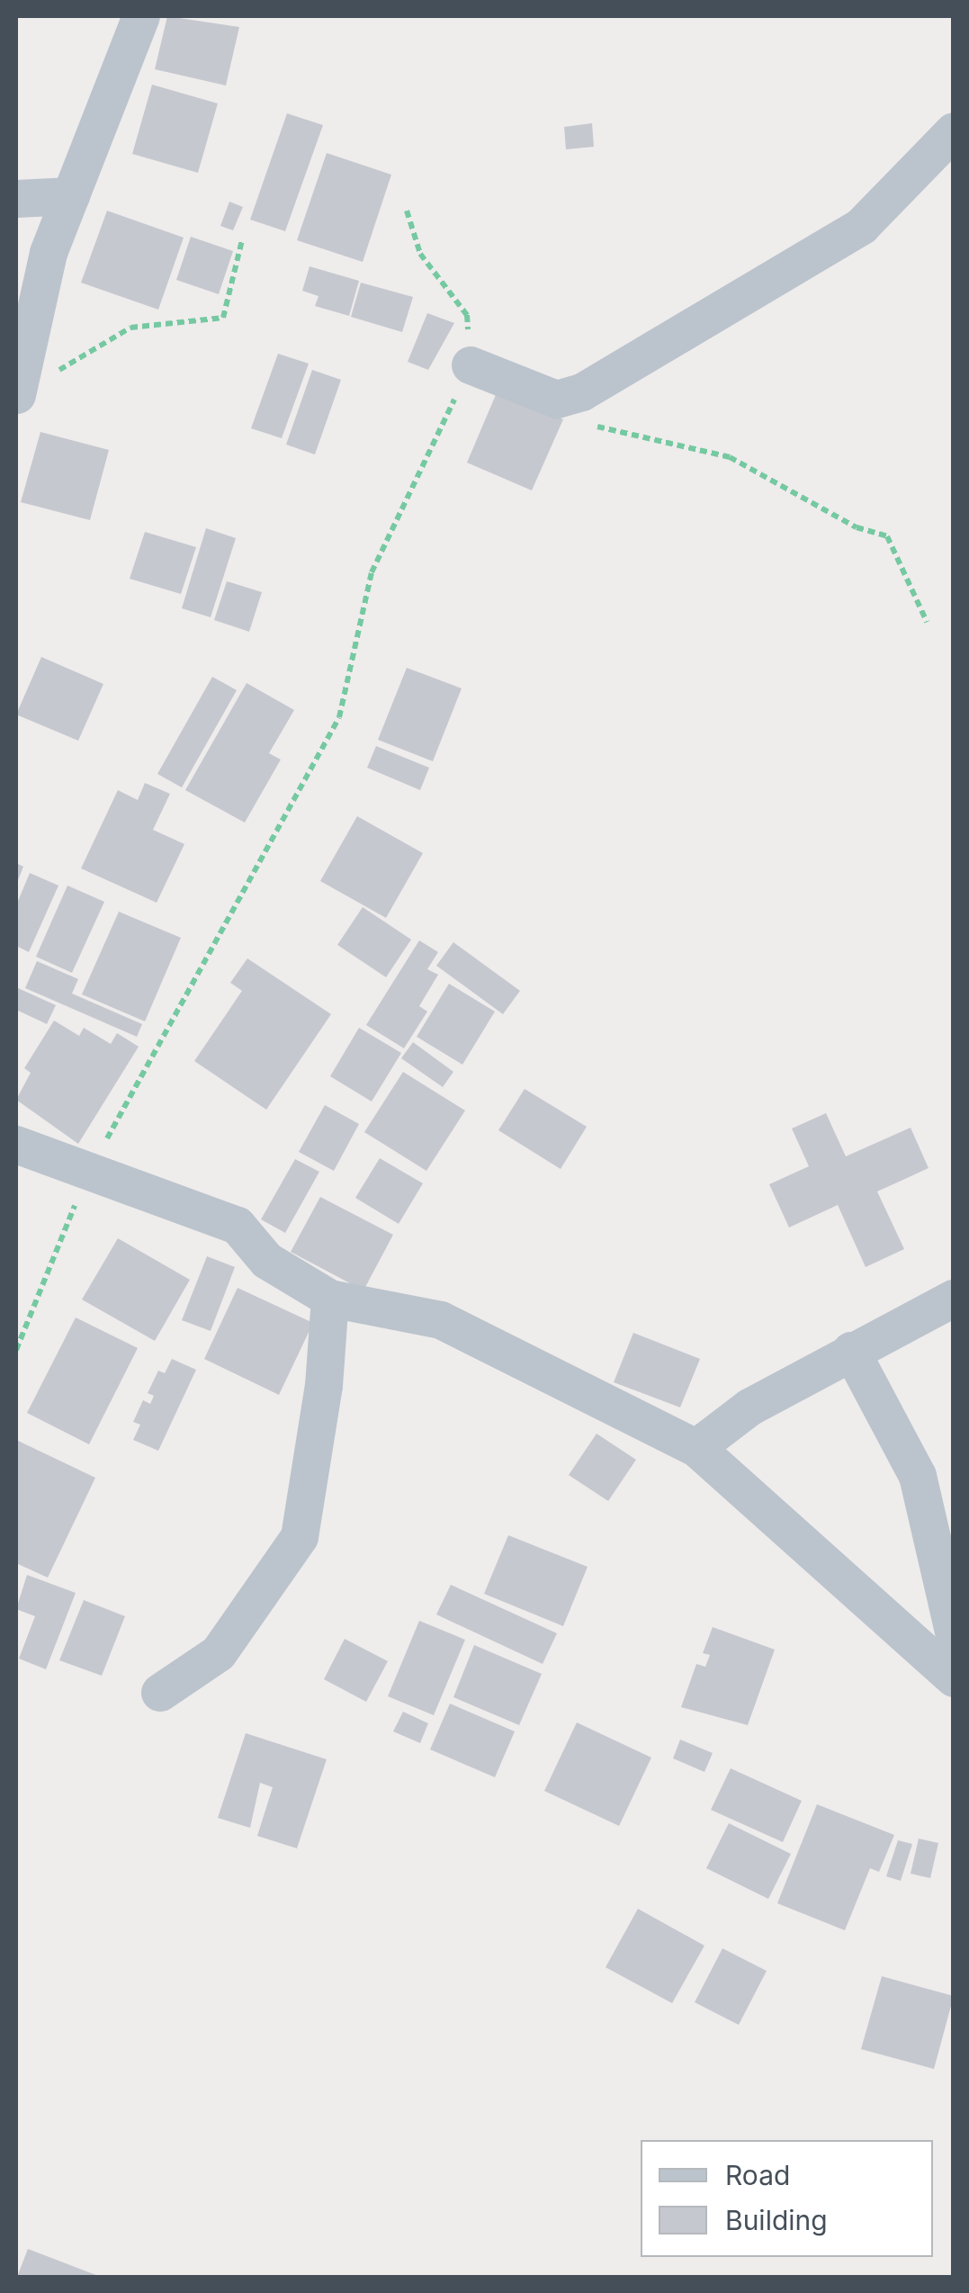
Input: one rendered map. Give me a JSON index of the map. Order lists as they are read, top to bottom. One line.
{"legend":["Road","Building"]}
